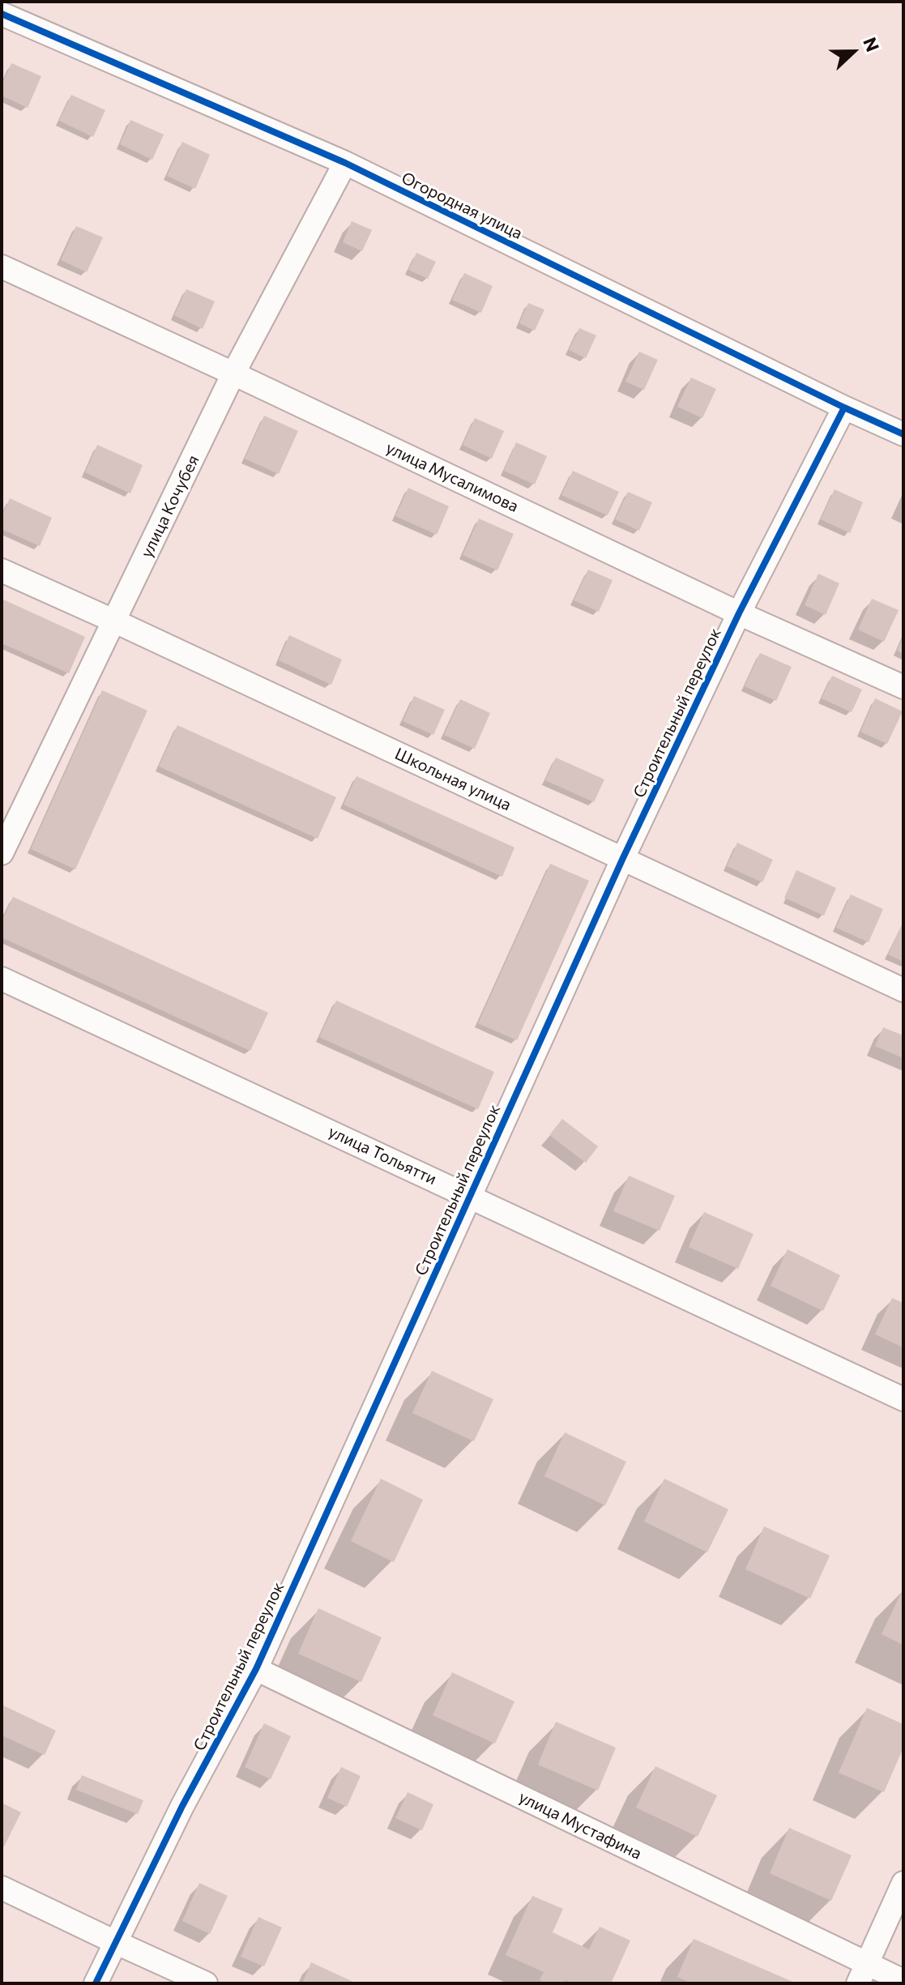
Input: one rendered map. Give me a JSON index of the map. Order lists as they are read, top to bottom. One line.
{"streets":{"street":["Огородная улица","улица Мусалимова","улица Кочубея","Строительный переулок","Школьная улица","улица Тольятти","улица Мустафина"]},"crossings":[["Огородная улица","улица Кочубея"],["Огородная улица","Строительный переулок"],["улица Мусалимова","улица Кочубея"],["улица Мусалимова","Строительный переулок"],["улица Кочубея","Школьная улица"],["Строительный переулок","Школьная улица"],["Строительный переулок","улица Тольятти"],["Строительный переулок","улица Мустафина"]],"north":"right"}
